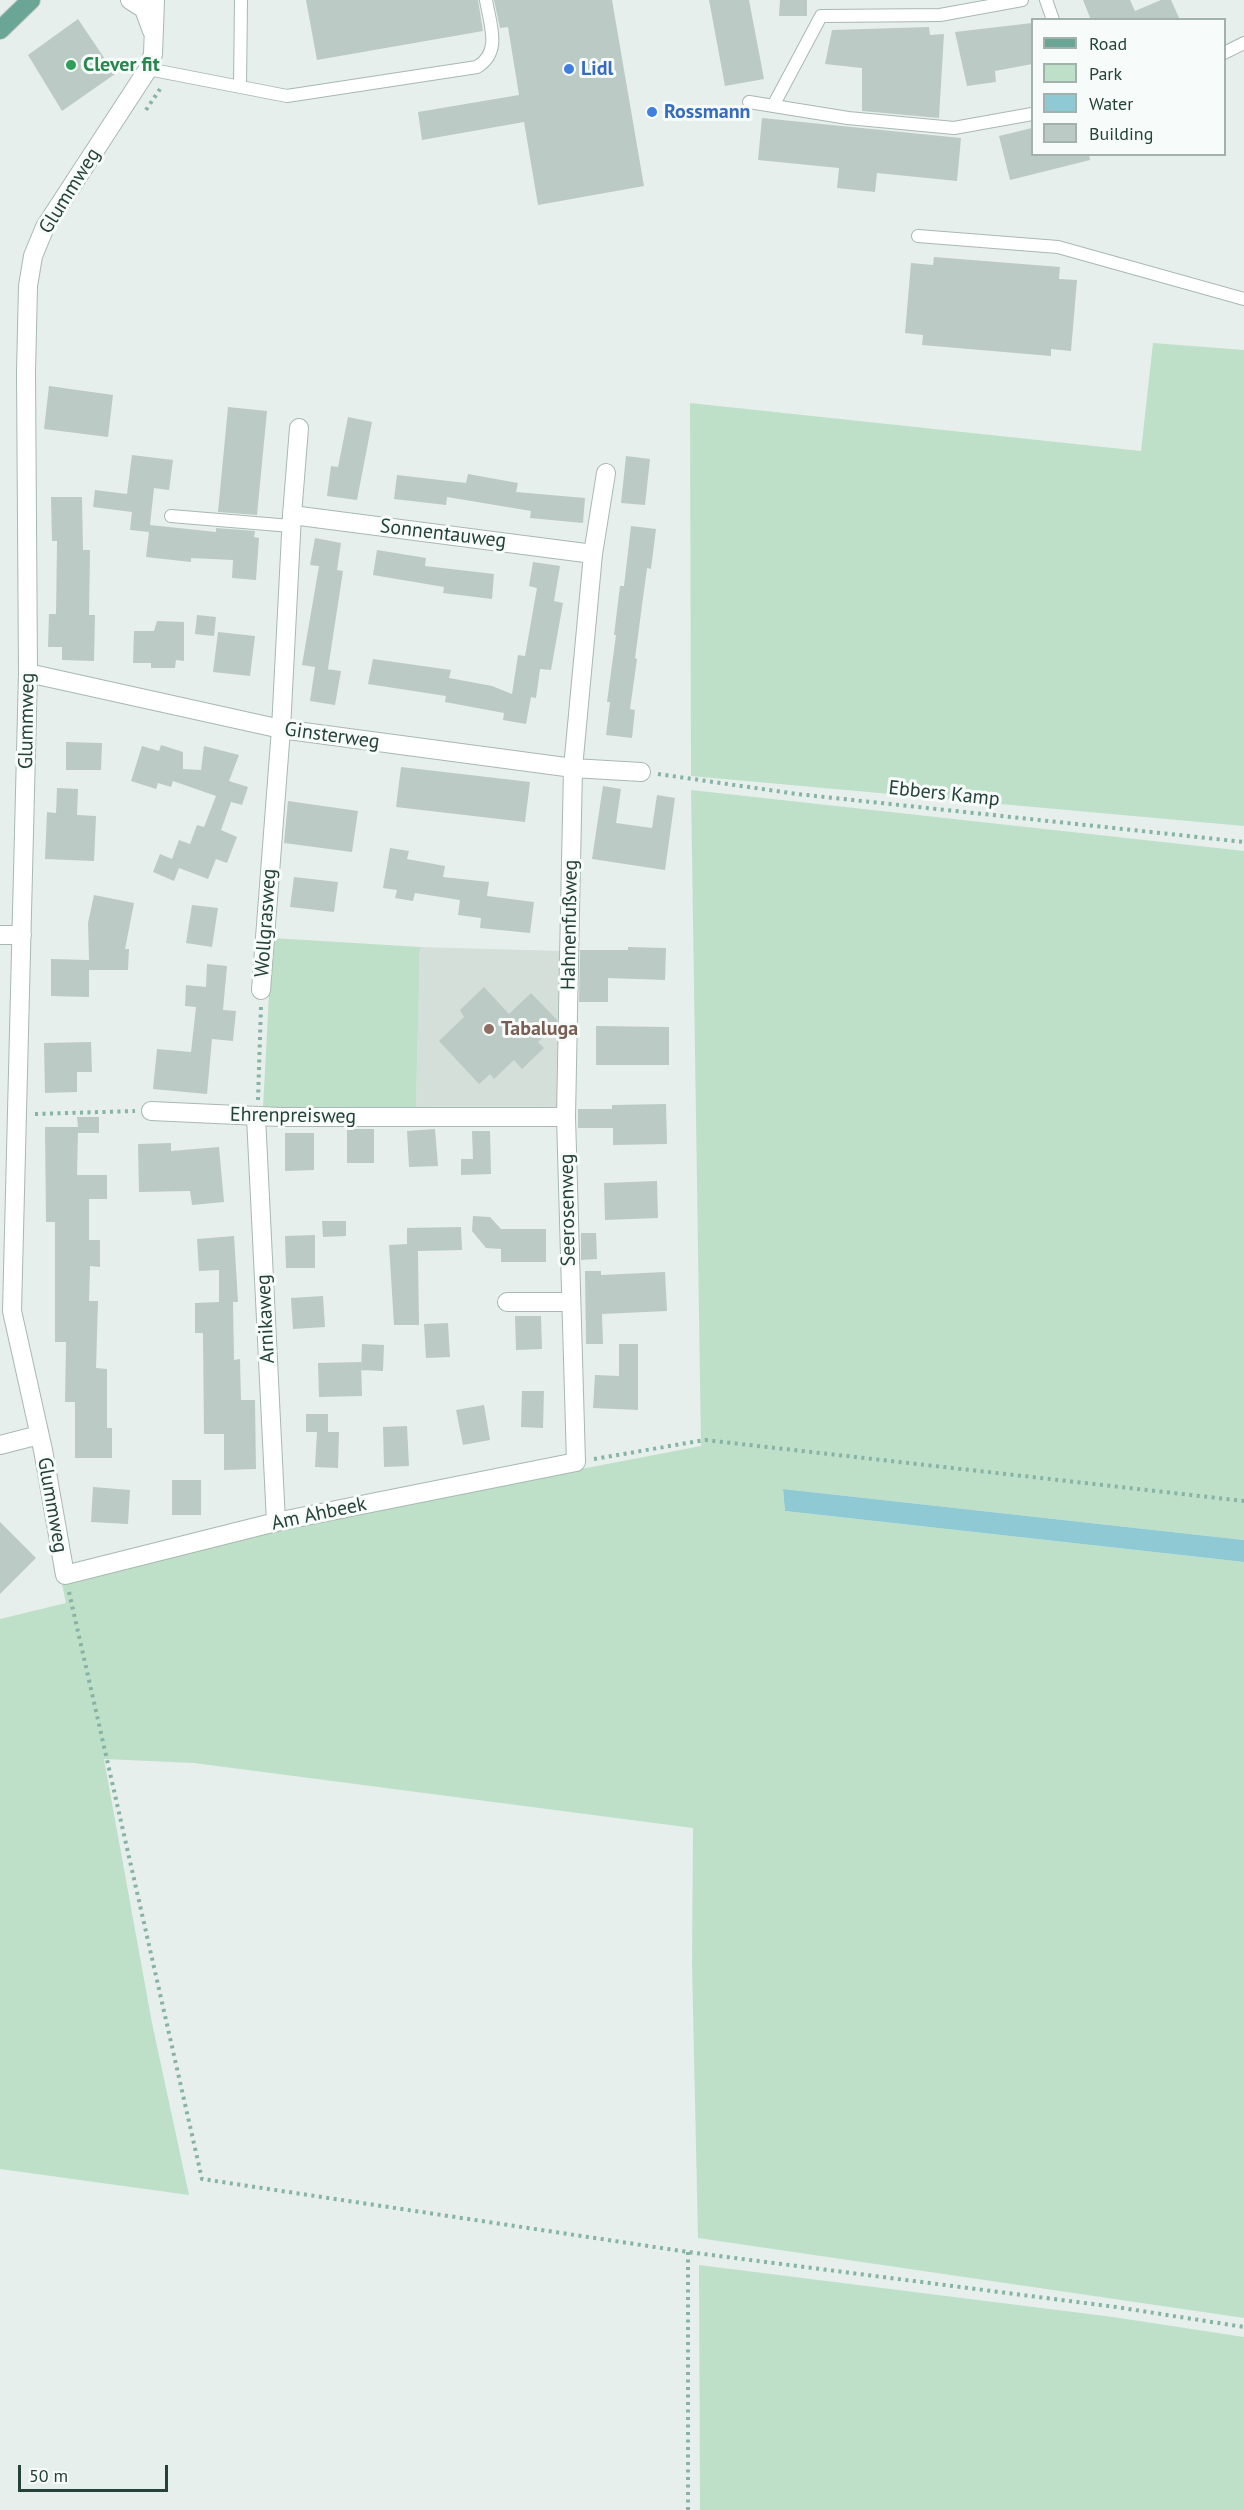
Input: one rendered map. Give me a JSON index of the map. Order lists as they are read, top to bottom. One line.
{"streets":{"street":["Glummweg","Sonnentauweg","Ginsterweg","Wollgrasweg","Hahnenfußweg","Ehrenpreisweg","Seerosenweg","Arnikaweg","Am Ahbeek"],"path":["Ebbers Kamp"]},"crossings":[["Glummweg","Ginsterweg"],["Glummweg","Am Ahbeek"],["Ginsterweg","Ebbers Kamp"],["Ginsterweg","Wollgrasweg"],["Ginsterweg","Hahnenfußweg"],["Wollgrasweg","Ehrenpreisweg"],["Wollgrasweg","Arnikaweg"],["Hahnenfußweg","Ehrenpreisweg"],["Hahnenfußweg","Seerosenweg"],["Ehrenpreisweg","Seerosenweg"],["Ehrenpreisweg","Arnikaweg"],["Seerosenweg","Am Ahbeek"],["Arnikaweg","Am Ahbeek"]],"places":["Clever fit","Lidl","Rossmann","Tabaluga"],"legend":["Road","Park","Water","Building"],"scale_bar":"50 m"}
